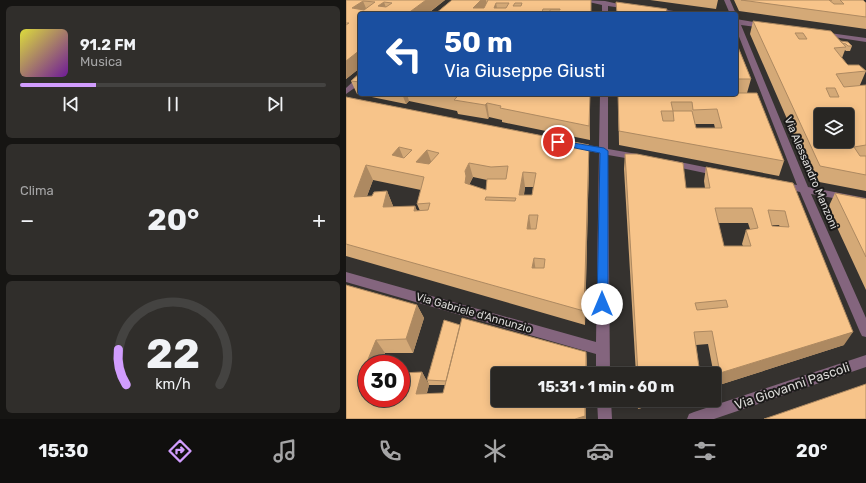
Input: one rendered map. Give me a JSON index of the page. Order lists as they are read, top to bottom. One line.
{"streets":{"street":["Via Alessandro Manzoni","Via Gabriele d'Annunzio","Via Giovanni Pascoli"]},"page":{"turn":["50 m","Via Giuseppe Giusti"],"song":["91.2 FM","Musica"],"tile":"Clima","heat":["−","20°","+"],"limit":"30","trip":"15:31 · 1 min · 60 m","tabs":["15:30","20°"],"gauge":["22","km/h"]}}
